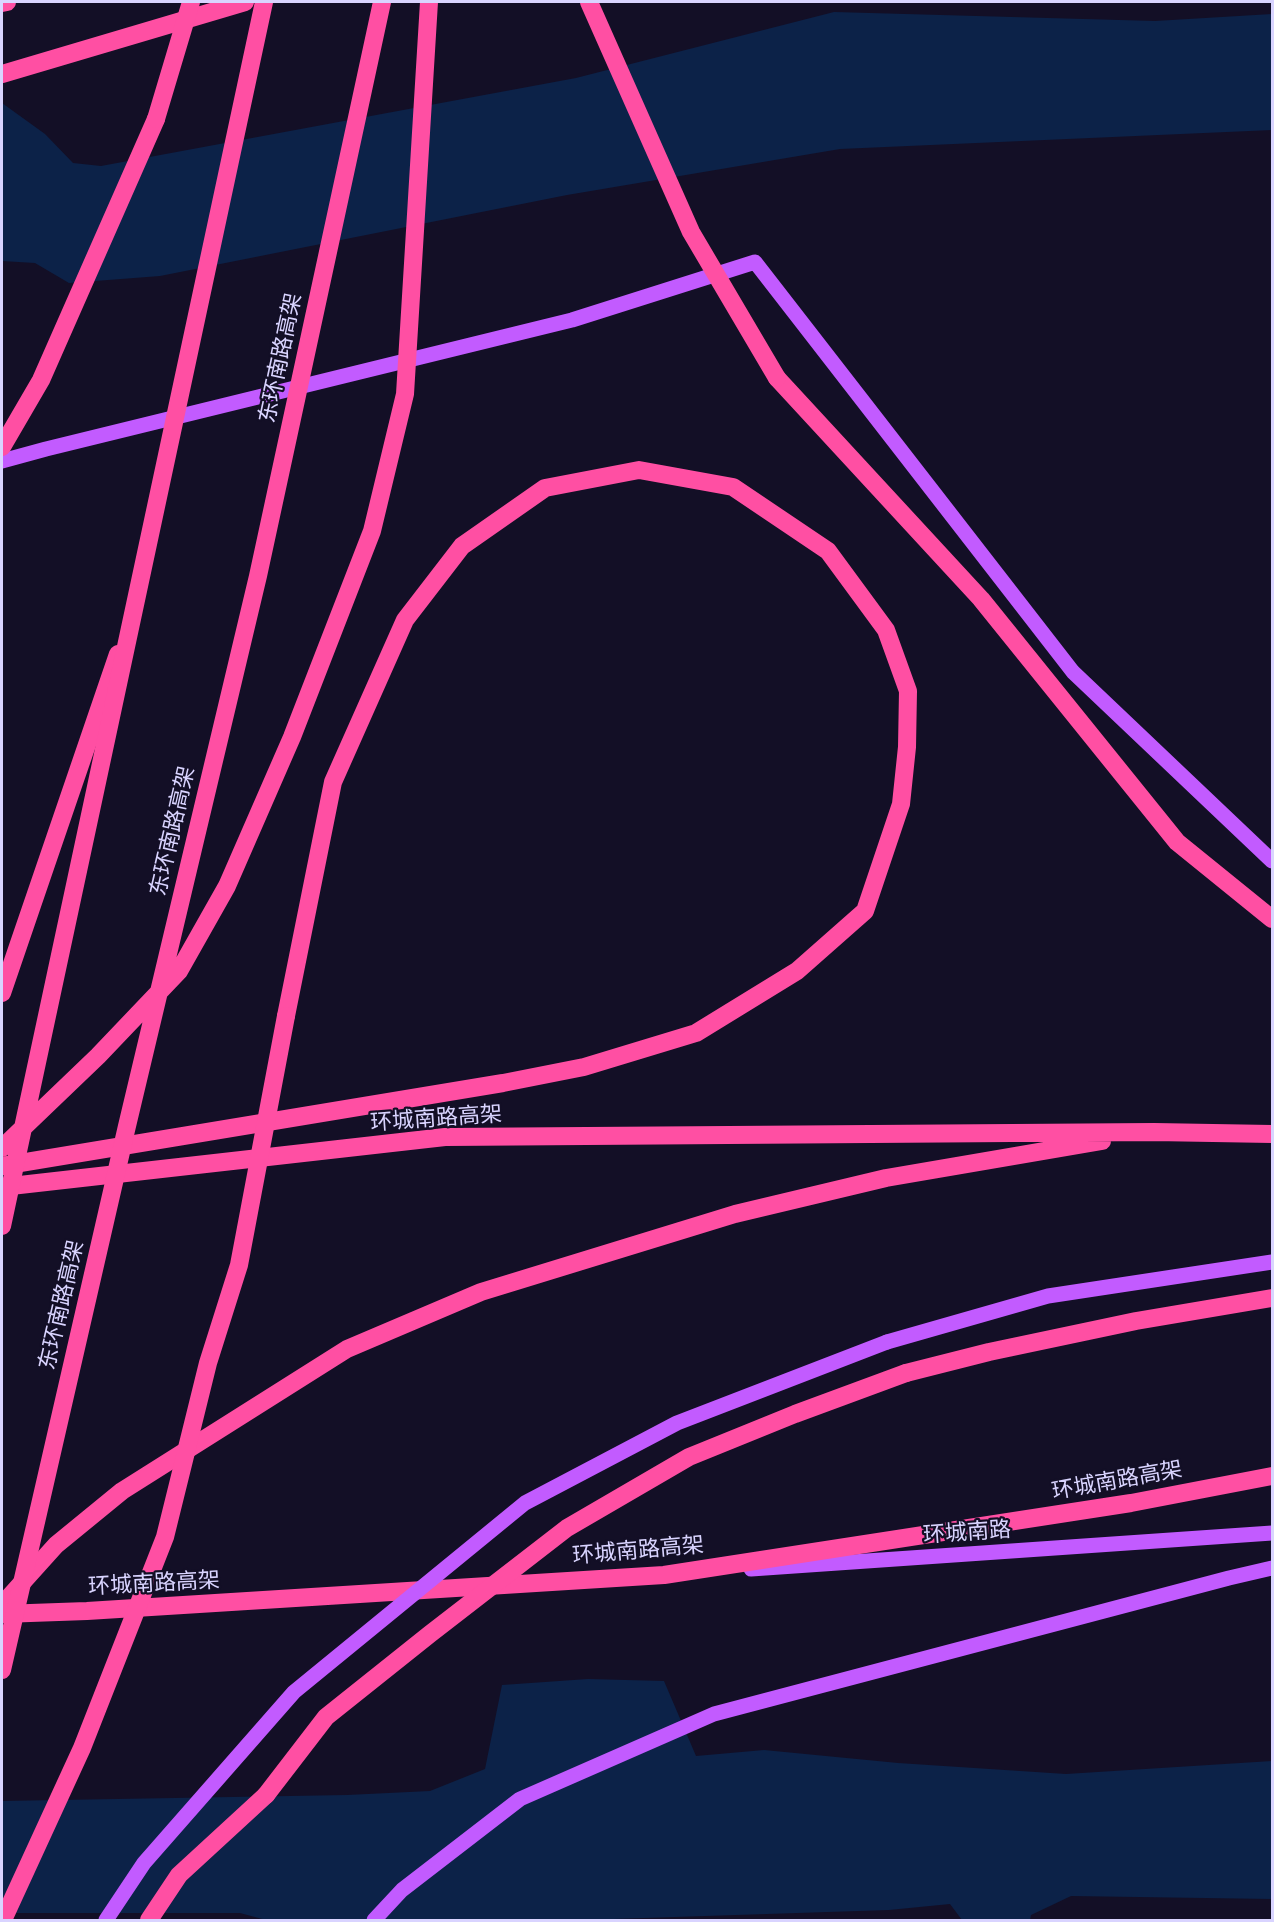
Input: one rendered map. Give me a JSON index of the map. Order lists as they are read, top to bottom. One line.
{"streets":{"highway":["东环南路高架","环城南路高架"],"main road":["环城南路"]},"crossings":[["环城南路高架","环城南路"]]}
